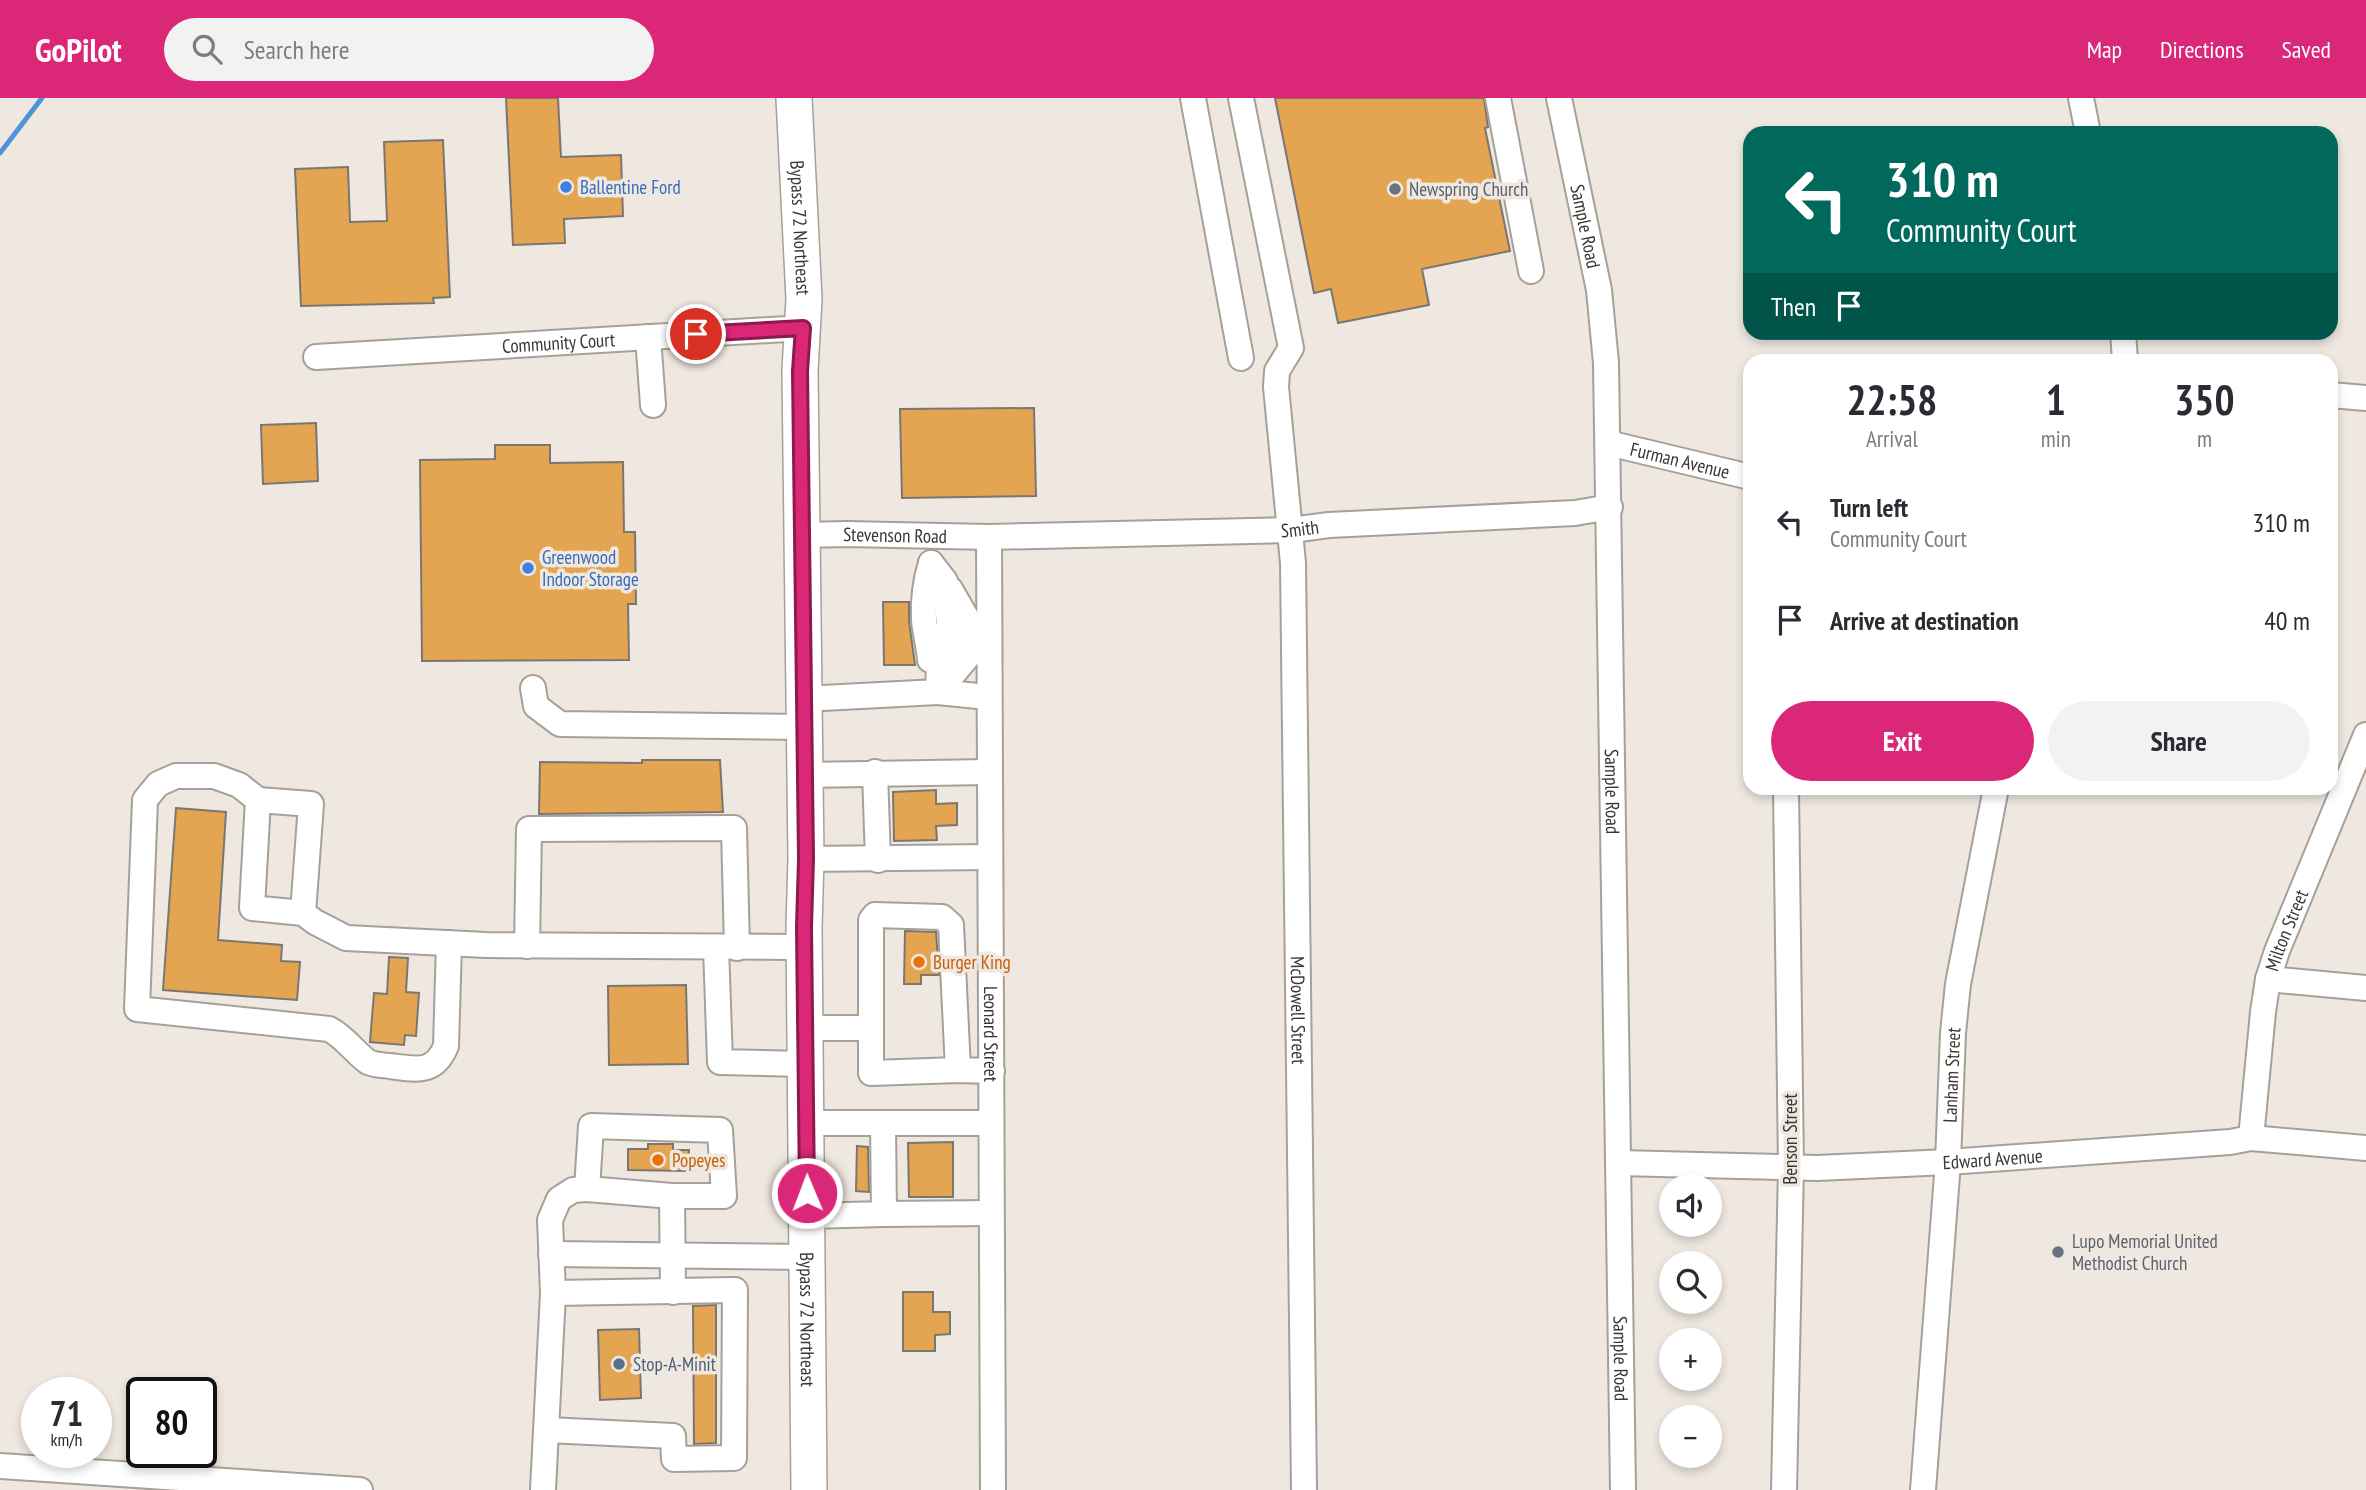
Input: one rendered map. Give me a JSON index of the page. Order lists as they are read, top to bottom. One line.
{"streets":{"highway":["Bypass 72 Northeast"],"street":["Sample Road","Community Court","Furman Avenue","Smith","Stevenson Road","Milton Street","McDowell Street","Leonard Street","Lanham Street","Benson Street","Edward Avenue"]},"crossings":[["Bypass 72 Northeast","Community Court"],["Bypass 72 Northeast","Stevenson Road"],["Sample Road","Furman Avenue"],["Sample Road","Smith"],["Sample Road","Edward Avenue"],["Smith","Stevenson Road"],["Smith","McDowell Street"],["Smith","Leonard Street"],["Stevenson Road","Leonard Street"],["Milton Street","Edward Avenue"],["Lanham Street","Edward Avenue"],["Benson Street","Edward Avenue"]],"places":["Ballentine Ford","Newspring Church","Greenwood Indoor Storage","Burger King","Popeyes","Lupo Memorial United Methodist Church","Stop-A-Minit"],"page":{"header":"GoPilot","search":"Search here","nav":["Map","Directions","Saved"],"turn":["310 m","Community Court"],"then":"Then","eta":["22:58","Arrival","1","min","350","m"],"list":[{"name":"Turn left","note":"Community Court","value":"310 m"},{"name":"Arrive at destination","value":"40 m"}],"buttons":["Exit","Share"],"map_buttons":["+","−"],"speed":"71 km/h","limit":"80"}}
